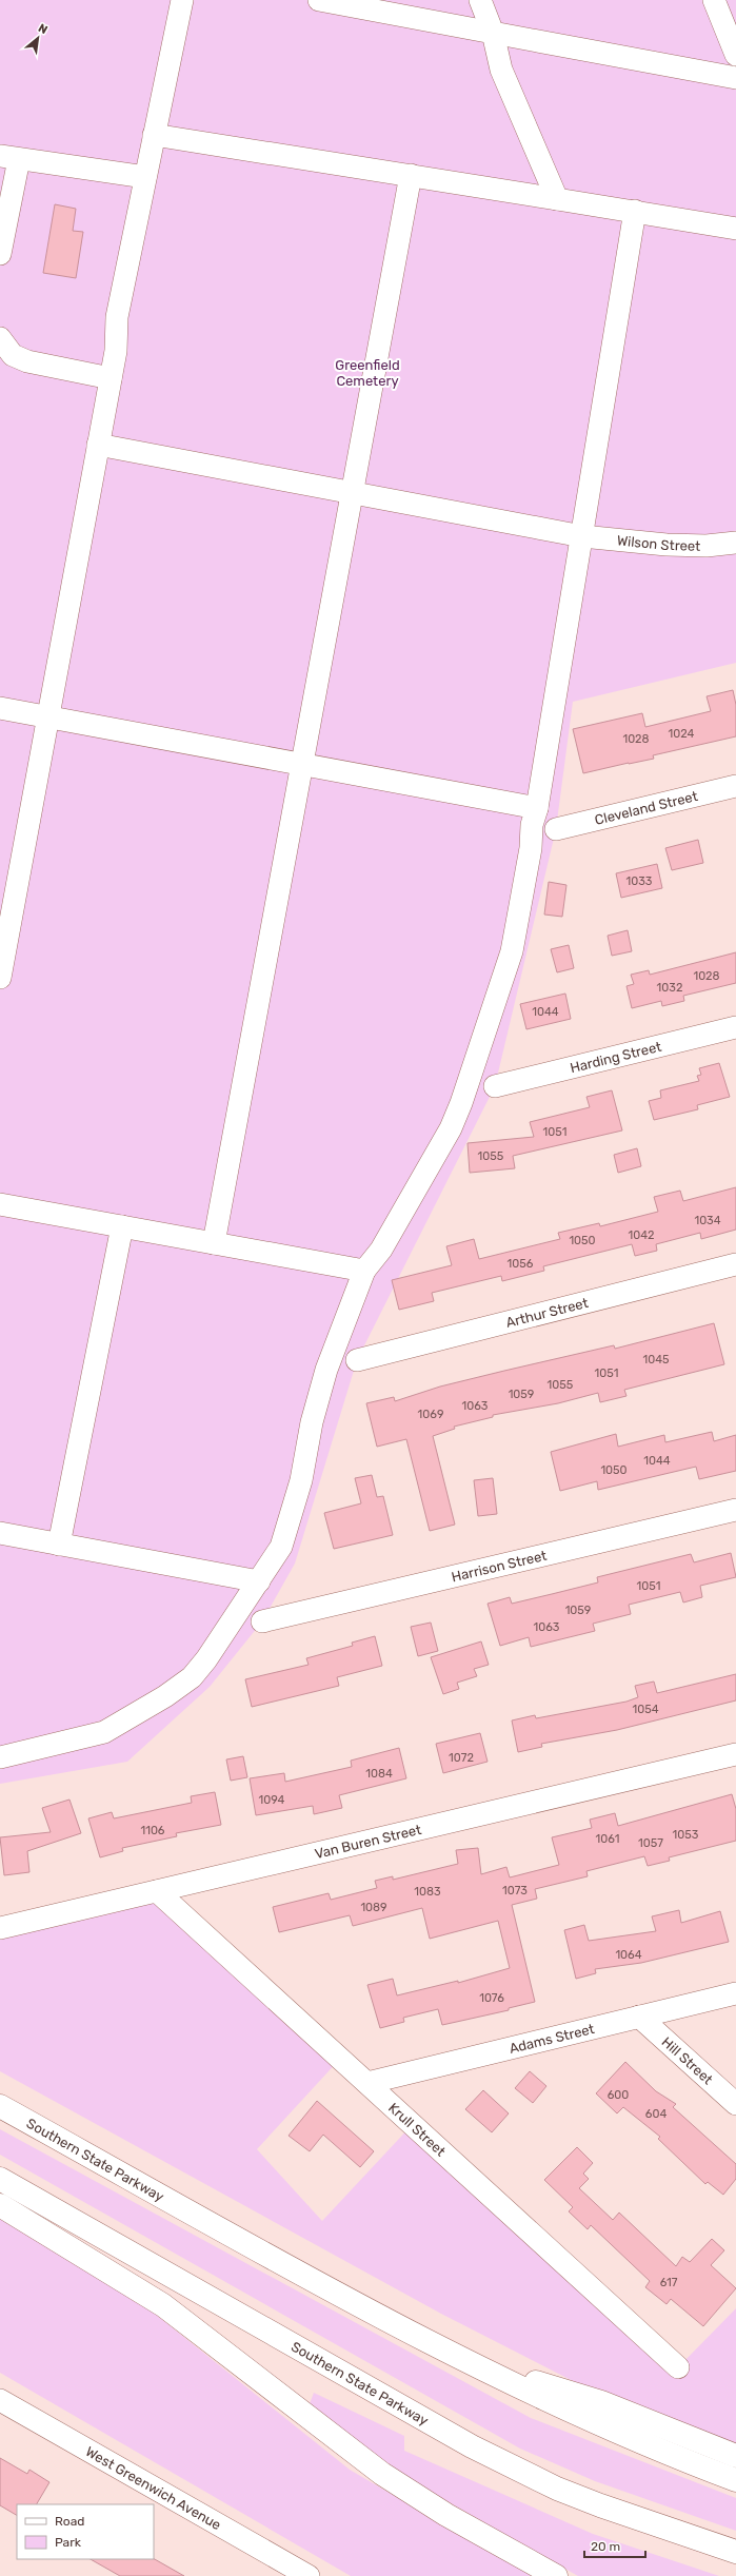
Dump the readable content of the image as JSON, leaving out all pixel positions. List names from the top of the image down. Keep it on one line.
{"streets":{"highway":["Southern State Parkway"],"street":["Wilson Street","Cleveland Street","Harding Street","Arthur Street","Harrison Street","Van Buren Street","Adams Street","Hill Street","Krull Street","West Greenwich Avenue"]},"crossings":[["Van Buren Street","Krull Street"],["Adams Street","Hill Street"],["Adams Street","Krull Street"]],"parks":["Greenfield Cemetery"],"house_numbers":["1024","1028","1033","1028","1032","1044","1051","1055","1034","1042","1050","1056","1045","1051","1055","1059","1063","1069","1044","1050","1051","1059","1063","1054","1072","1084","1094","1106","1053","1061","1057","1073","1083","1089","1064","1076","600","604","617"],"legend":["Road","Park"],"scale_bar":"20 m","north":"top right"}
